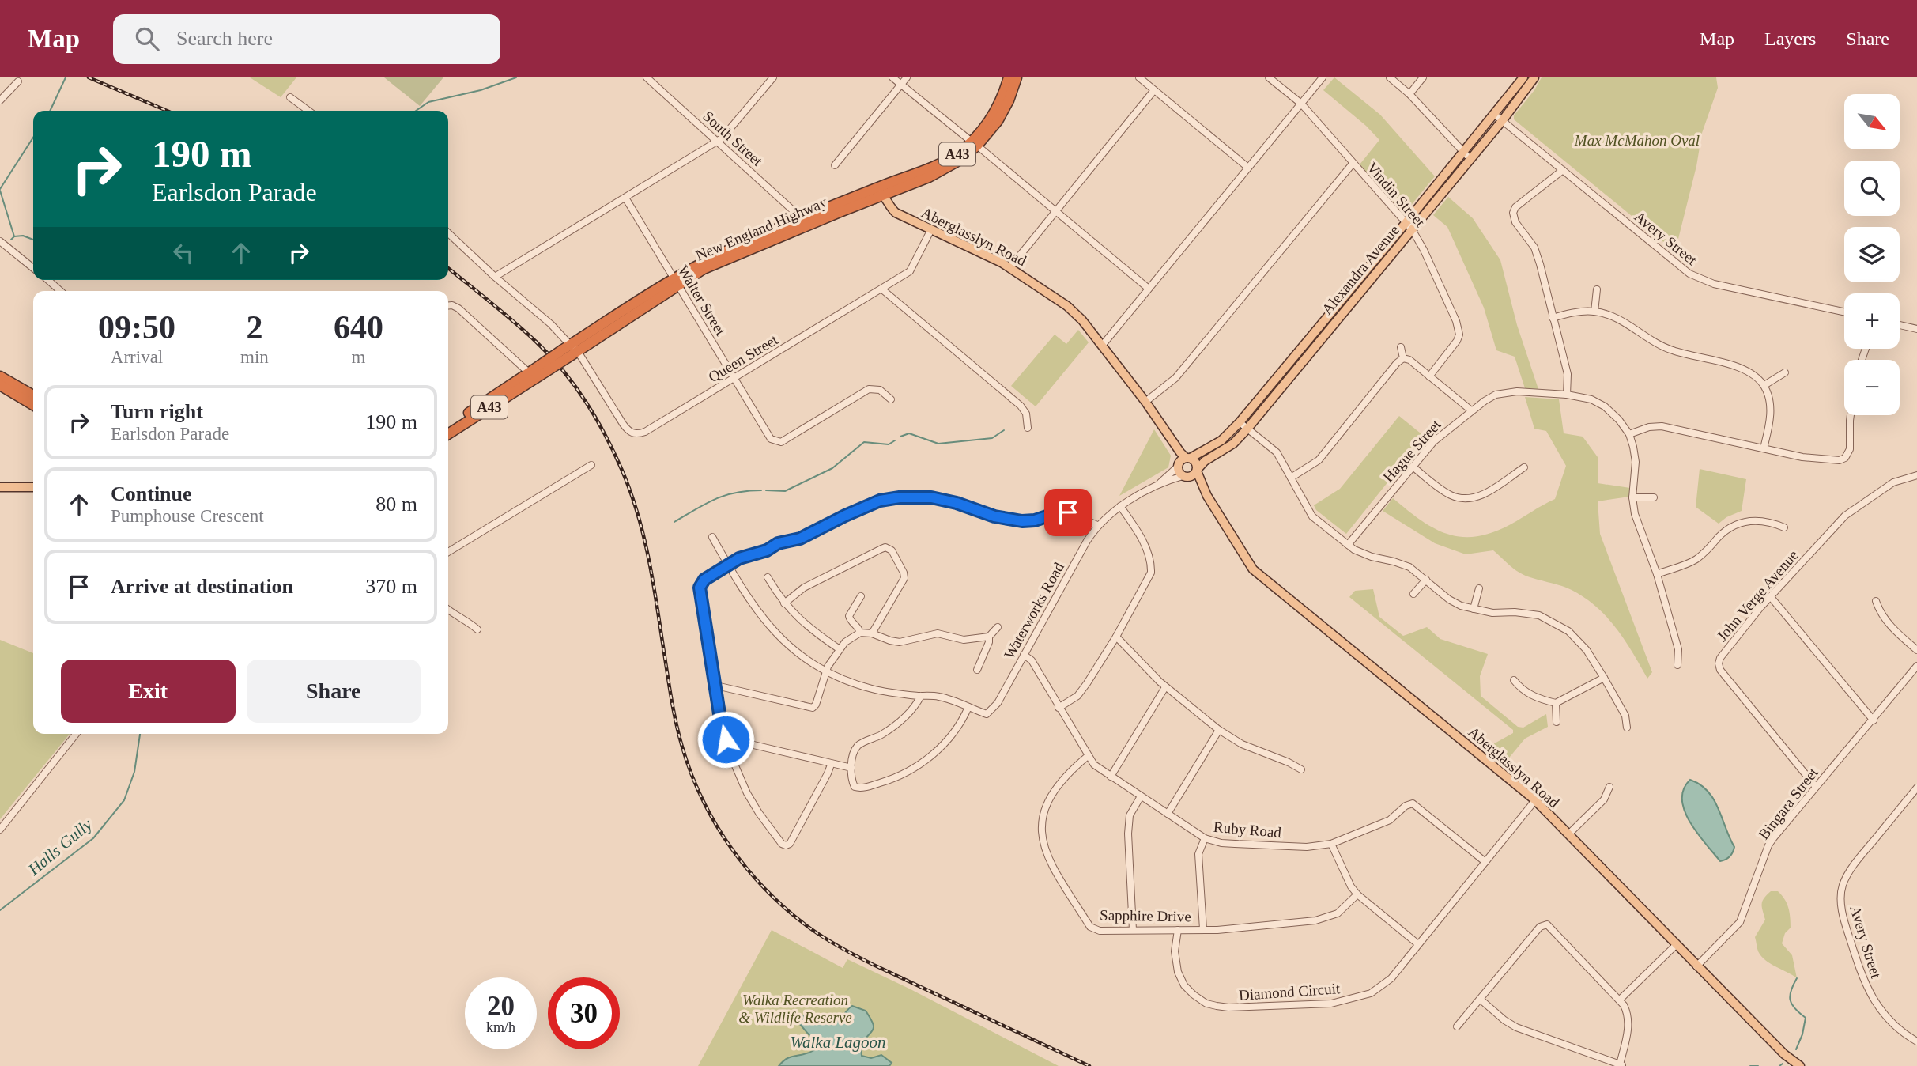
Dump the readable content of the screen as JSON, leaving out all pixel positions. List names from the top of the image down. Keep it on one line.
{"streets":{"highway":["A43","New England Highway"],"main road":["Aberglasslyn Road","Alexandra Avenue"],"street":["South Street","Vindin Street","Avery Street","Walter Street","Queen Street","Hague Street","John Verge Avenue","Waterworks Road","Bingara Street","Ruby Road","Sapphire Drive","Diamond Circuit"]},"crossings":[["South Street","New England Highway"],["Vindin Street","Alexandra Avenue"],["New England Highway","Aberglasslyn Road"],["New England Highway","Walter Street"],["New England Highway","Queen Street"],["Aberglasslyn Road","Alexandra Avenue"],["Aberglasslyn Road","Queen Street"],["Aberglasslyn Road","Waterworks Road"],["Aberglasslyn Road","Bingara Street"],["Aberglasslyn Road","Diamond Circuit"],["Avery Street","Alexandra Avenue"],["Alexandra Avenue","Waterworks Road"],["Walter Street","Queen Street"],["John Verge Avenue","Bingara Street"],["Waterworks Road","Ruby Road"],["Ruby Road","Sapphire Drive"],["Ruby Road","Diamond Circuit"],["Sapphire Drive","Diamond Circuit"]],"water":["Halls Gully","Walka Lagoon"],"parks":["Max McMahon Oval","Walka Recreation & Wildlife Reserve"],"north":"bottom right","page":{"header":"Map","search":"Search here","nav":["Map","Layers","Share"],"map_buttons":["+","−"],"turn":["190 m","Earlsdon Parade"],"eta":["09:50","Arrival","2","min","640","m"],"list":[{"name":"Turn right","note":"Earlsdon Parade","value":"190 m"},{"name":"Continue","note":"Pumphouse Crescent","value":"80 m"},{"name":"Arrive at destination","value":"370 m"}],"buttons":["Exit","Share"],"speed":"20 km/h","limit":"30"}}
